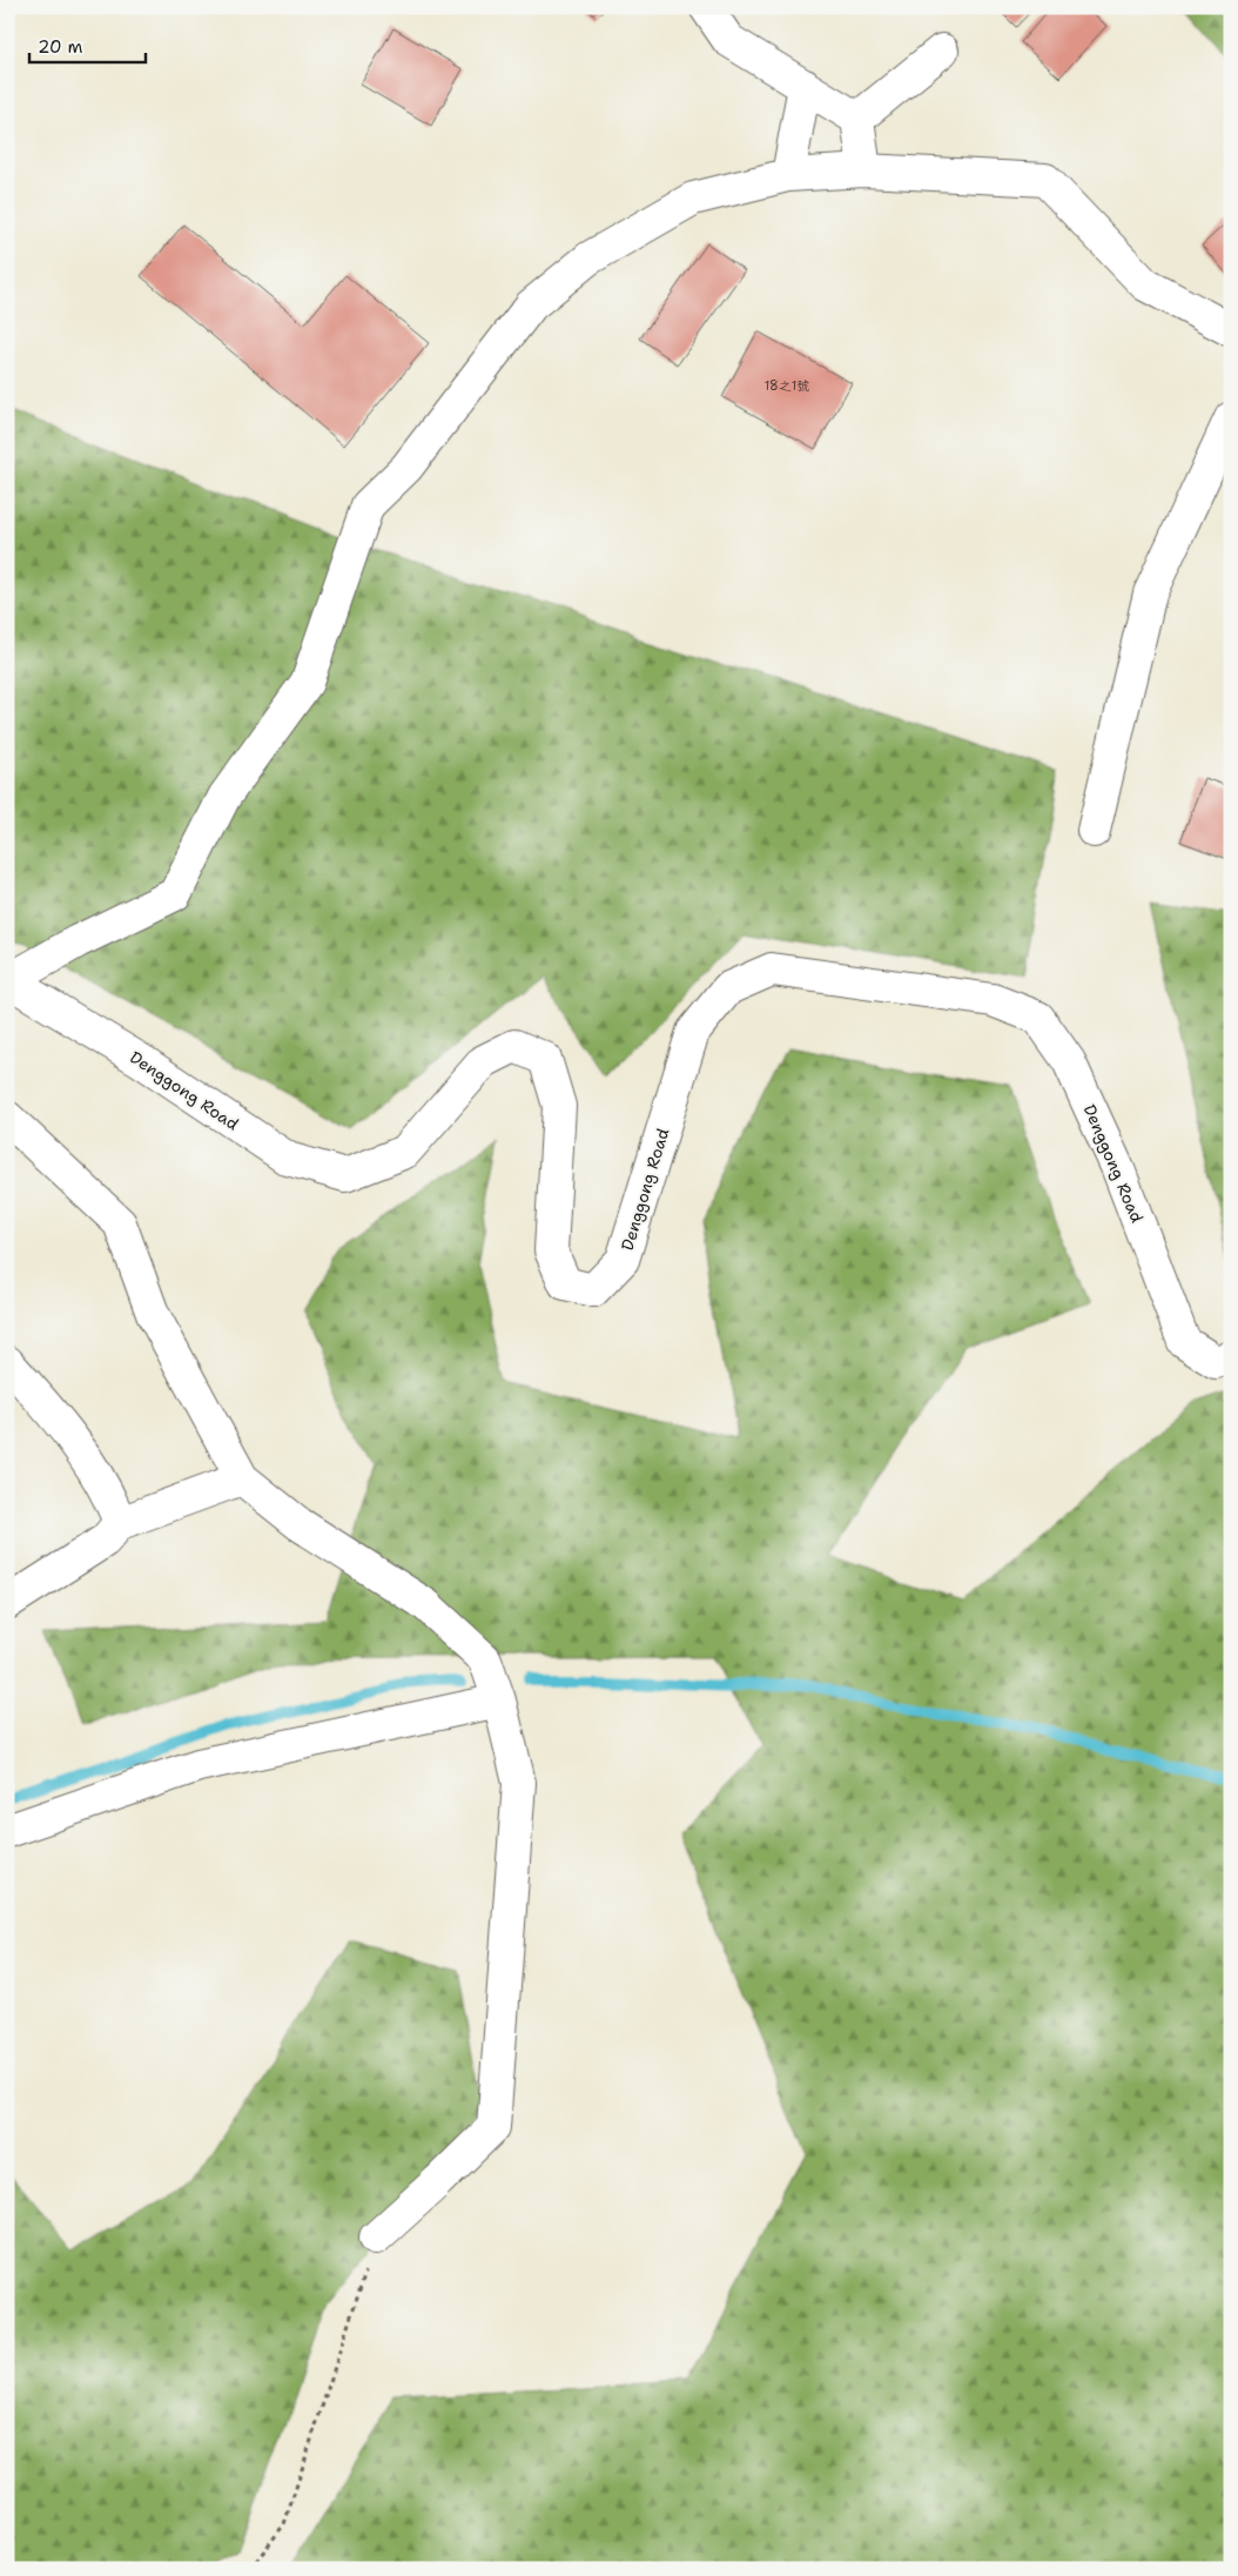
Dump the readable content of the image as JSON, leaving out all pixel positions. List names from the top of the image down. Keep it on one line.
{"streets":{"street":["Denggong Road"]},"house_numbers":["18之1號"],"scale_bar":"20 m"}
